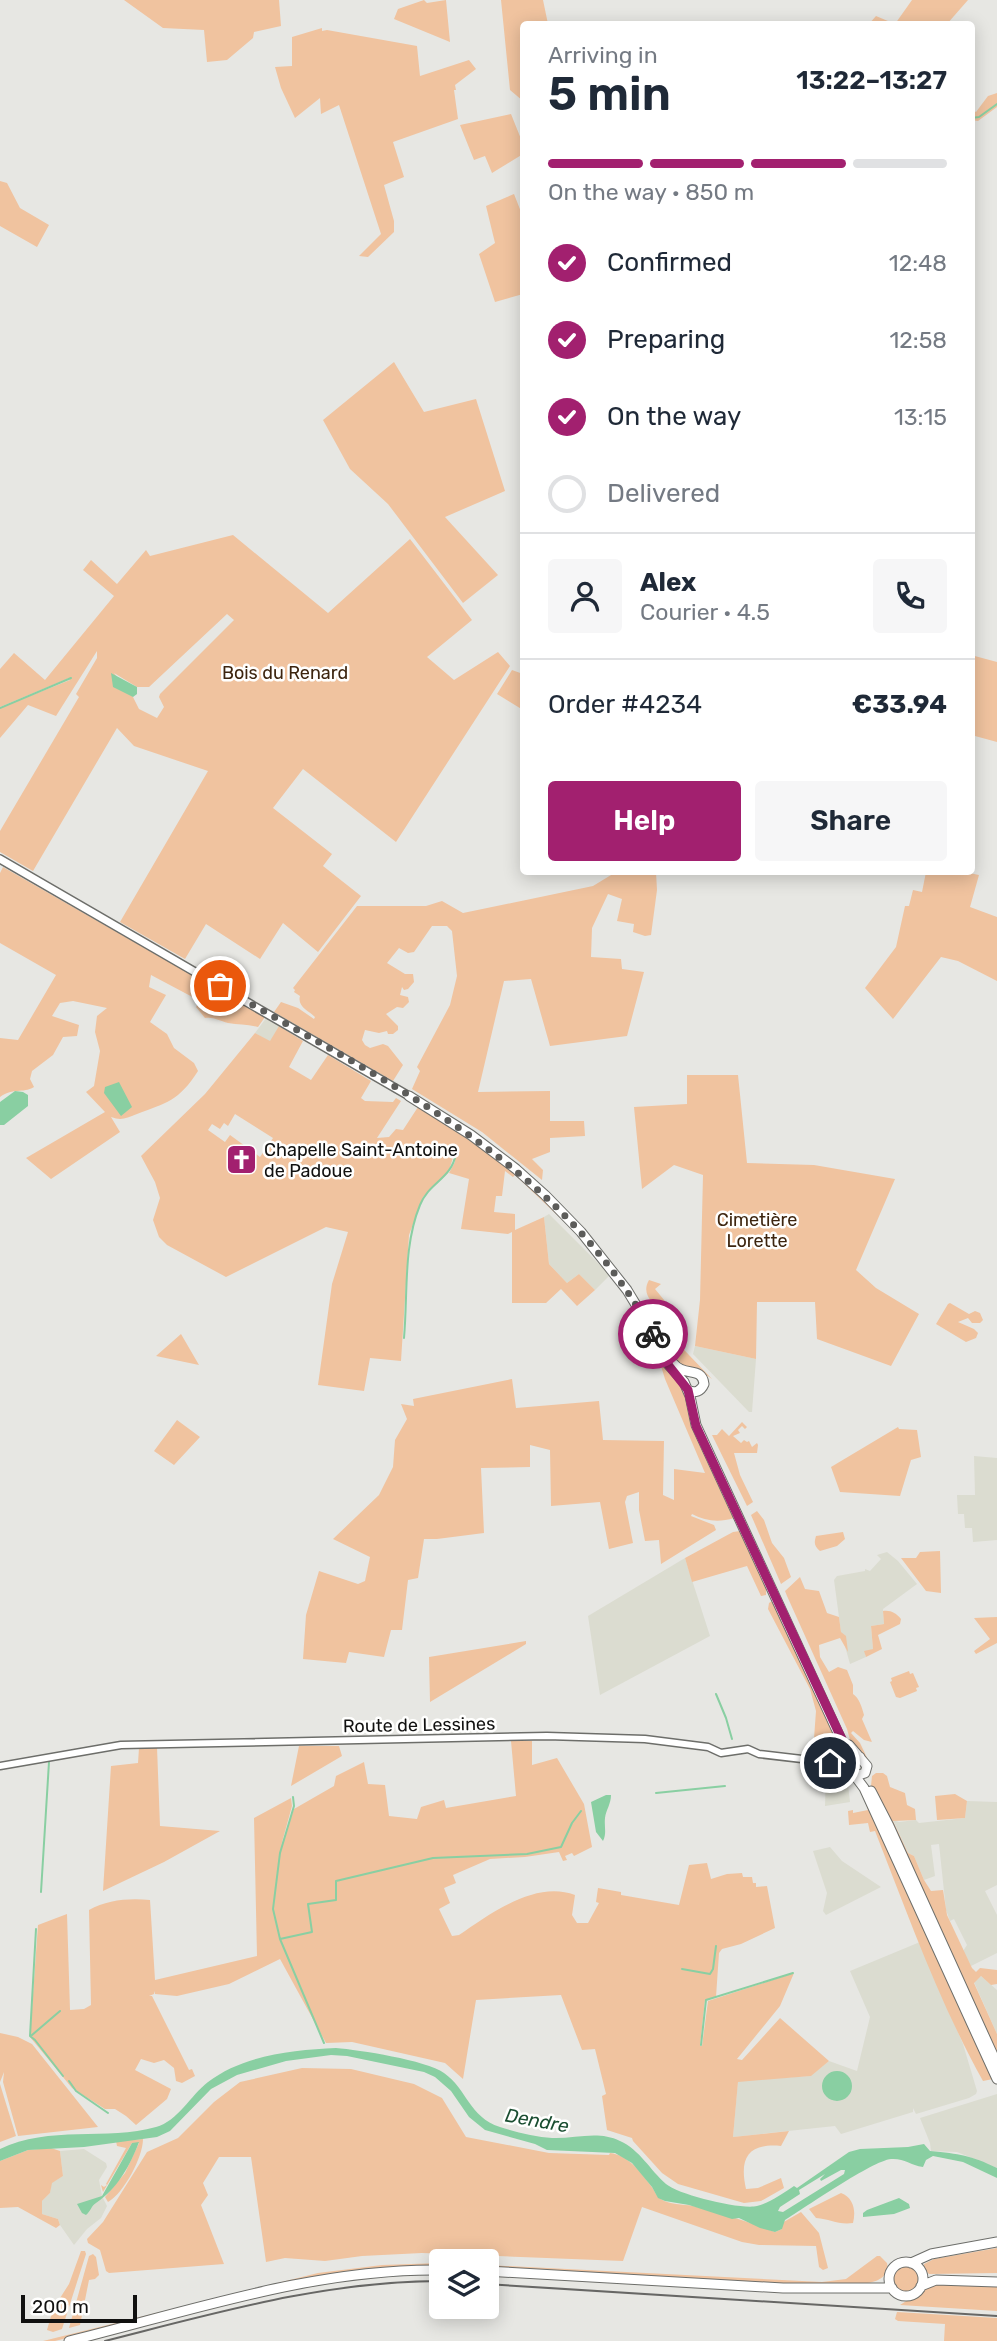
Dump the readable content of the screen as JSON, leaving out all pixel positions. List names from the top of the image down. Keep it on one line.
{"streets":{"main road":["Route de Lessines"]},"water":["Dendre"],"parks":["Bois du Renard","Cimetière Lorette"],"places":{"church":["Chapelle Saint-Antoine de Padoue"]},"scale_bar":"200 m","page":{"heading":["5 min","Arriving in","13:22–13:27"],"panel":["Alex","Courier · 4.5","Order #4234","€33.94"],"bar":"On the way · 850 m","list":[["Confirmed","12:48"],["Preparing","12:58"],["On the way","13:15"],"Delivered"],"buttons":["Help","Share"],"scale":"200 m"}}
